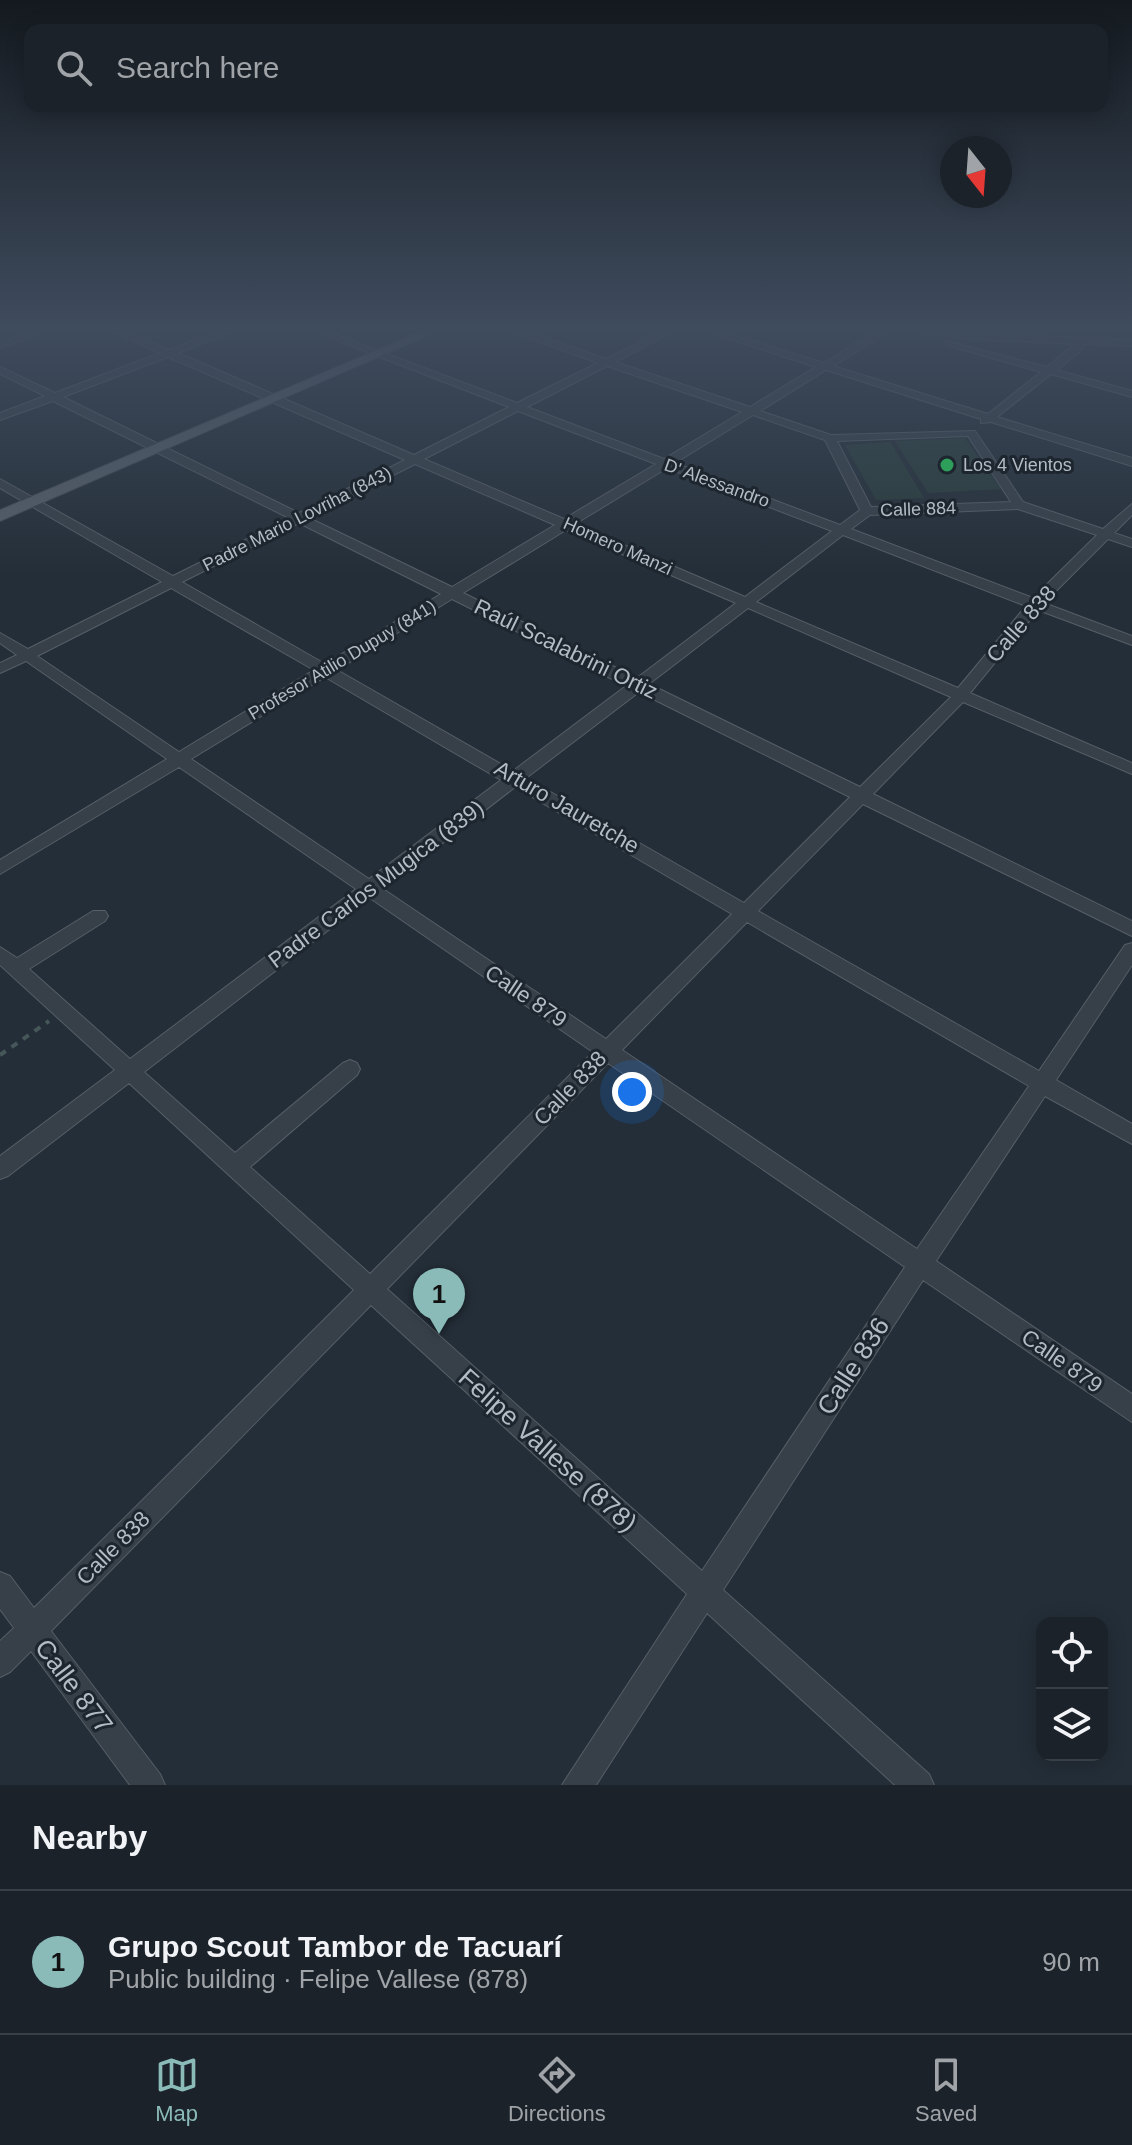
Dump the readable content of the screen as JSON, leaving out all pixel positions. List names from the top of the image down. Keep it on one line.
{"streets":{"street":["D' Alessandro","Calle 884","Padre Mario Lovriha (843)","Homero Manzi","Calle 838","Raúl Scalabrini Ortiz","Profesor Atilio Dupuy (841)","Arturo Jauretche","Padre Carlos Mugica (839)","Calle 879","Calle 836","Felipe Vallese (878)","Calle 877"]},"crossings":[["D' Alessandro","Calle 838"],["D' Alessandro","Profesor Atilio Dupuy (841)"],["D' Alessandro","Padre Carlos Mugica (839)"],["Calle 884","Padre Carlos Mugica (839)"],["Padre Mario Lovriha (843)","Homero Manzi"],["Padre Mario Lovriha (843)","Raúl Scalabrini Ortiz"],["Padre Mario Lovriha (843)","Arturo Jauretche"],["Padre Mario Lovriha (843)","Calle 879"],["Homero Manzi","Calle 838"],["Homero Manzi","Profesor Atilio Dupuy (841)"],["Homero Manzi","Padre Carlos Mugica (839)"],["Calle 838","Raúl Scalabrini Ortiz"],["Calle 838","Arturo Jauretche"],["Calle 838","Calle 879"],["Calle 838","Felipe Vallese (878)"],["Calle 838","Calle 877"],["Raúl Scalabrini Ortiz","Profesor Atilio Dupuy (841)"],["Raúl Scalabrini Ortiz","Padre Carlos Mugica (839)"],["Profesor Atilio Dupuy (841)","Arturo Jauretche"],["Profesor Atilio Dupuy (841)","Calle 879"],["Arturo Jauretche","Padre Carlos Mugica (839)"],["Arturo Jauretche","Calle 836"],["Padre Carlos Mugica (839)","Calle 879"],["Padre Carlos Mugica (839)","Felipe Vallese (878)"],["Calle 879","Calle 836"],["Calle 836","Felipe Vallese (878)"]],"places":["Los 4 Vientos"],"north":"bottom","page":{"search":"Search here","pins":"1","heading":"Nearby","list":[{"mark":"1","name":"Grupo Scout Tambor de Tacuarí","note":"Public building · Felipe Vallese (878)","value":"90 m"}],"nav":["Map","Directions","Saved"]}}
